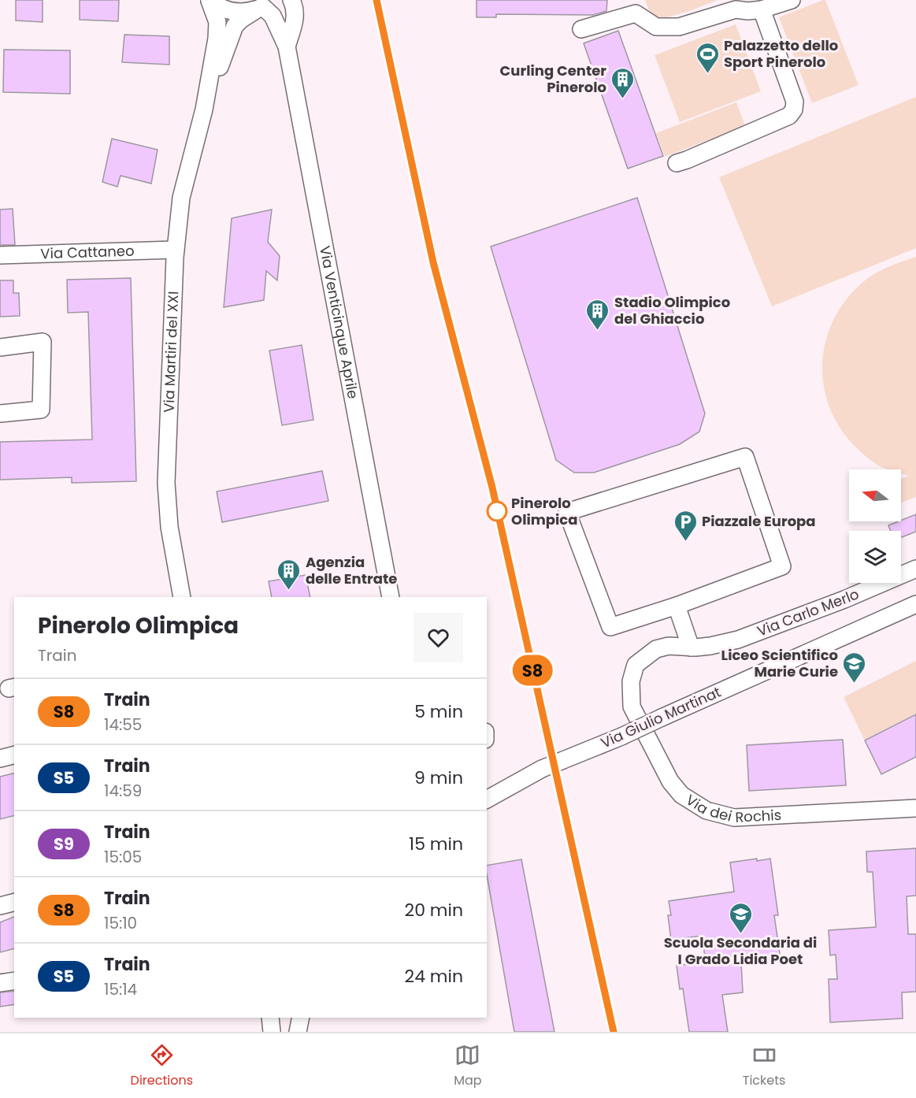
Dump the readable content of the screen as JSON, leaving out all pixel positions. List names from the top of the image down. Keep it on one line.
{"streets":{"street":["Via Cattaneo","Via Venticinque Aprile","Via Martiri del XXI","Via Carlo Merlo","Via Giulio Martinat","Via dei Rochis"]},"crossings":[["Via Cattaneo","Via Martiri del XXI"],["Via Carlo Merlo","Via dei Rochis"]],"places":{"sports":["Palazzetto dello Sport Pinerolo"],"building":["Curling Center Pinerolo","Stadio Olimpico del Ghiaccio","Agenzia delle Entrate"],"other":["Pinerolo Olimpica"],"parking":["Piazzale Europa"],"school or university":["Liceo Scientifico Marie Curie","Scuola Secondaria di I Grado Lidia Poet"]},"north":"left","page":{"on_map":"S8","heading":["Pinerolo Olimpica","Train"],"list":[{"mark":"S8","name":"Train","note":"14:55","value":"5 min"},{"mark":"S5","name":"Train","note":"14:59","value":"9 min"},{"mark":"S9","name":"Train","note":"15:05","value":"15 min"},{"mark":"S8","name":"Train","note":"15:10","value":"20 min"},{"mark":"S5","name":"Train","note":"15:14","value":"24 min"}],"tabs":["Directions","Map","Tickets"]}}
